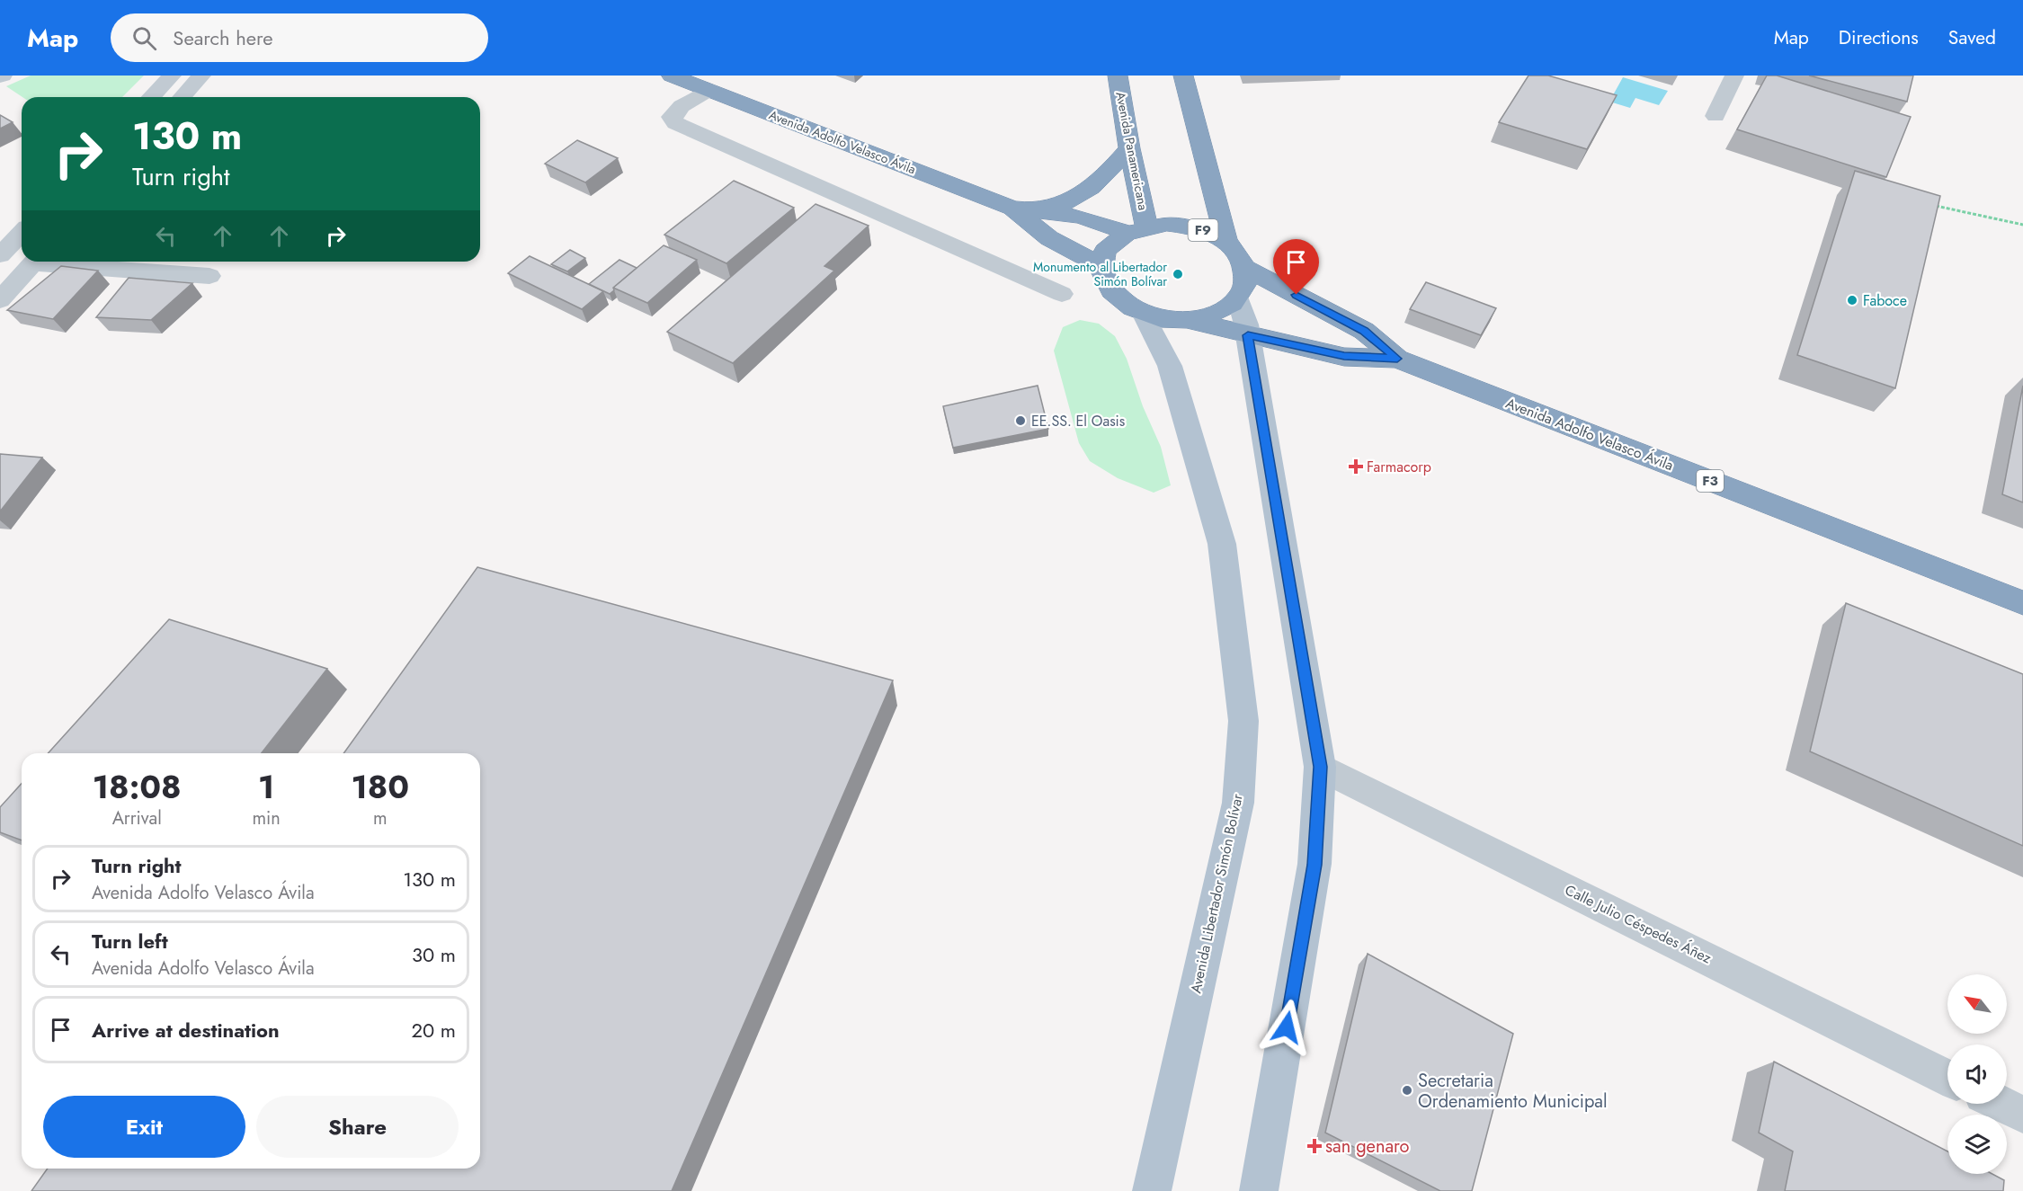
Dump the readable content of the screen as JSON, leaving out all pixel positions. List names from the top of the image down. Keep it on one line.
{"streets":{"highway":["Avenida Adolfo Velasco Ávila","Avenida Panamericana","F9","F3"],"main road":["Avenida Libertador Simón Bolívar"],"street":["Calle Julio Céspedes Áñez"]},"crossings":[["Avenida Adolfo Velasco Ávila","Avenida Panamericana"],["Avenida Adolfo Velasco Ávila","F9"],["Avenida Adolfo Velasco Ávila","Avenida Libertador Simón Bolívar"],["Avenida Panamericana","F9"],["Avenida Panamericana","Avenida Libertador Simón Bolívar"],["F9","Avenida Libertador Simón Bolívar"]],"places":{"other":["Monumento al Libertador Simón Bolívar","Faboce","EE.SS. El Oasis","Secretaria Ordenamiento Municipal"],"health":["Farmacorp","san genaro"]},"north":"top left","page":{"header":"Map","search":"Search here","nav":["Map","Directions","Saved"],"turn":["130 m","Turn right"],"eta":["18:08","Arrival","1","min","180","m"],"list":[{"name":"Turn right","note":"Avenida Adolfo Velasco Ávila","value":"130 m"},{"name":"Turn left","note":"Avenida Adolfo Velasco Ávila","value":"30 m"},{"name":"Arrive at destination","value":"20 m"}],"buttons":["Exit","Share"]}}
